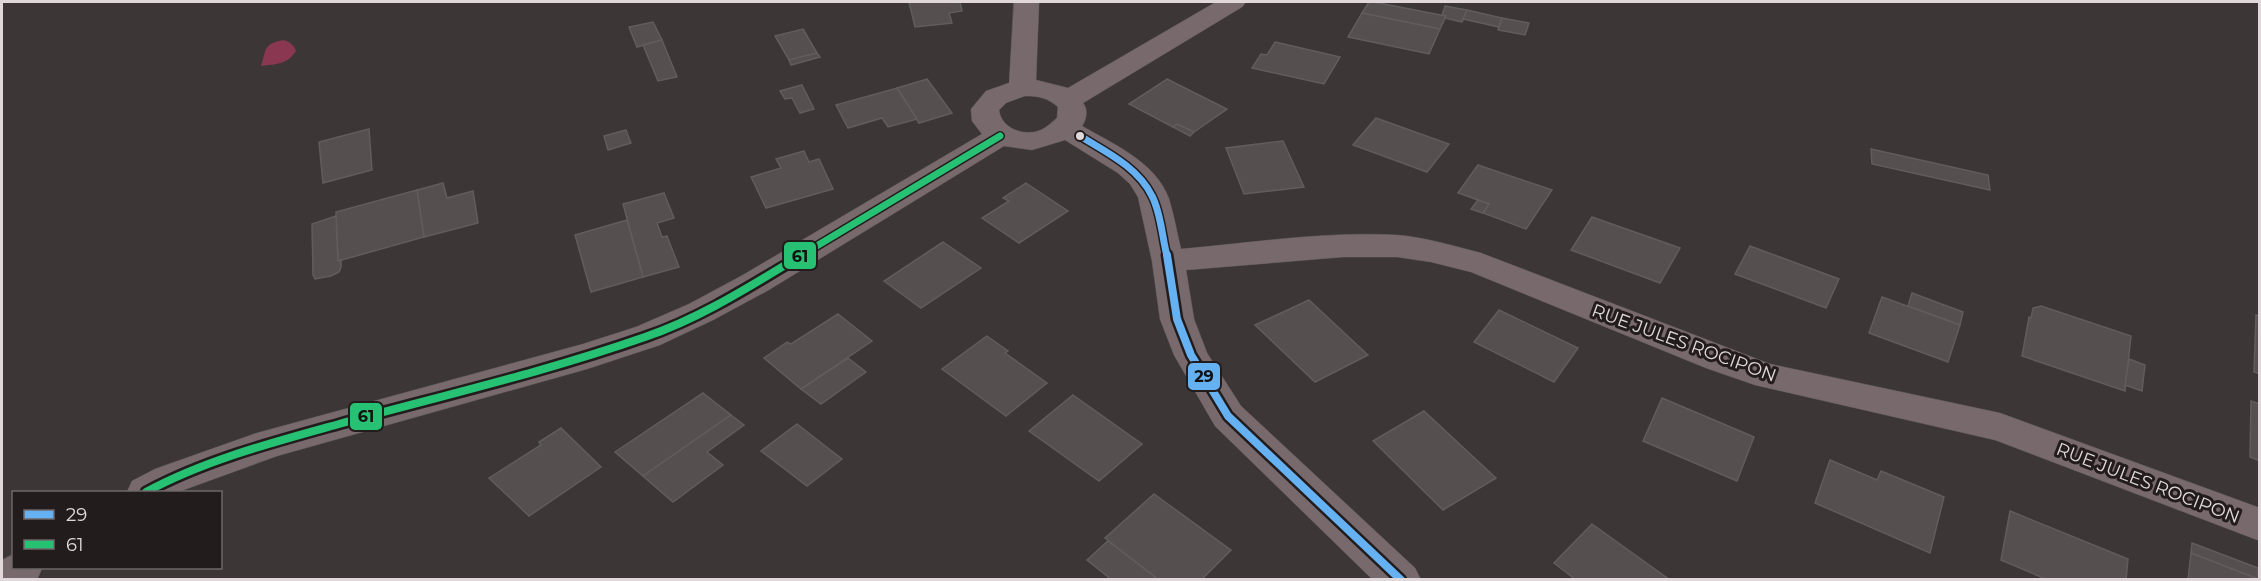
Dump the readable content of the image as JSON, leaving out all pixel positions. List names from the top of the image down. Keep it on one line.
{"streets":{"street":["RUE JULES ROCIPON"]},"lines":["transit line 29","transit line 61"],"legend":["29","61"]}
